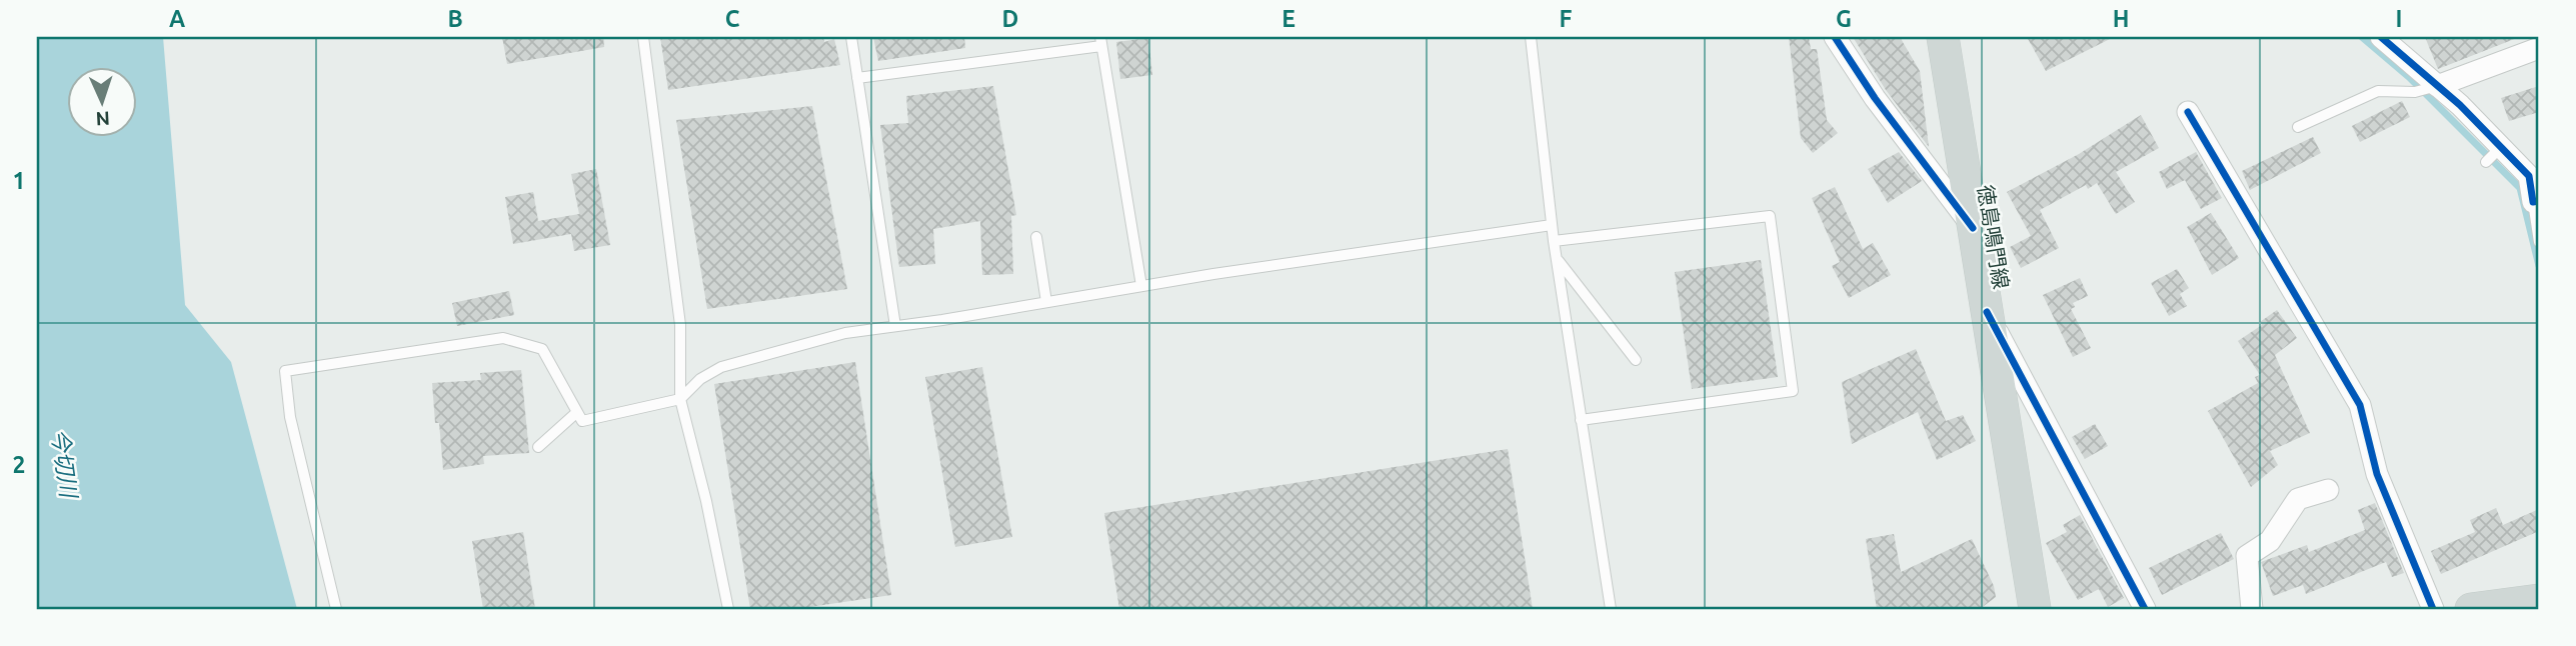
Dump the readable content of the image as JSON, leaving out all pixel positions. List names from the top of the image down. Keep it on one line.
{"streets":{"main road":["徳島鳴門線"]},"water":["今切川"],"north":"bottom","grid":{"columns":["A","B","C","D","E","F","G","H","I"],"rows":["1","2"]}}
